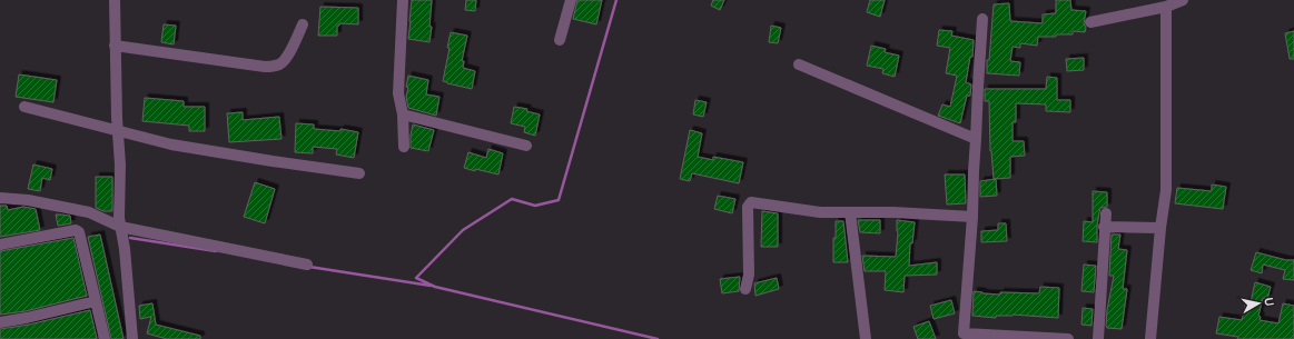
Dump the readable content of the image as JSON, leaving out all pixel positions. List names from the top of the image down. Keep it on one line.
{"north":"right"}
